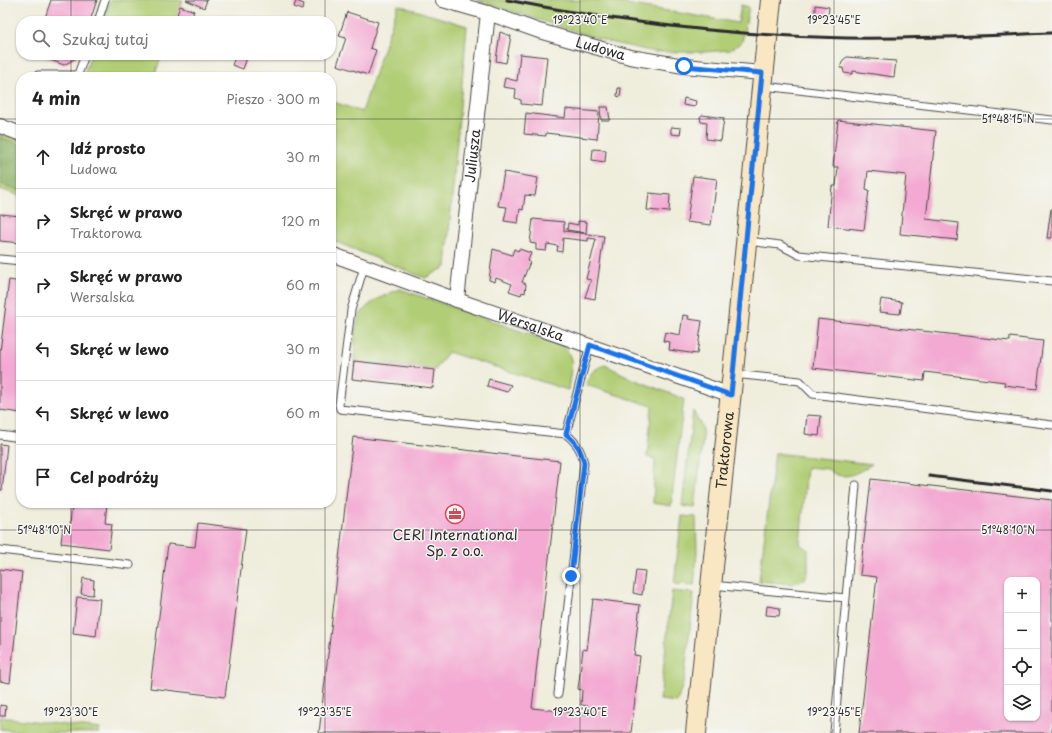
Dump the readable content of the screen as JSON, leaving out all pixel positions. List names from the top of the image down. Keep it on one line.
{"streets":{"street":["Ludowa","Juliusza","Wersalska","Traktorowa"]},"crossings":[["Ludowa","Juliusza"],["Ludowa","Traktorowa"],["Juliusza","Wersalska"],["Wersalska","Traktorowa"]],"places":{"office":["CERI International Sp. z o.o."]},"page":{"search":"Szukaj tutaj","heading":["4 min","Pieszo · 300 m"],"list":[["Idź prosto","Ludowa","30 m"],["Skręć w prawo","Traktorowa","120 m"],["Skręć w prawo","Wersalska","60 m"],["Skręć w lewo","30 m"],["Skręć w lewo","60 m"],"Cel podróży"],"map_buttons":["+","−"]},"coordinates":["19°23'40\"E","19°23'45\"E","51°48'15\"N","51°48'10\"N","19°23'30\"E","19°23'35\"E"]}
